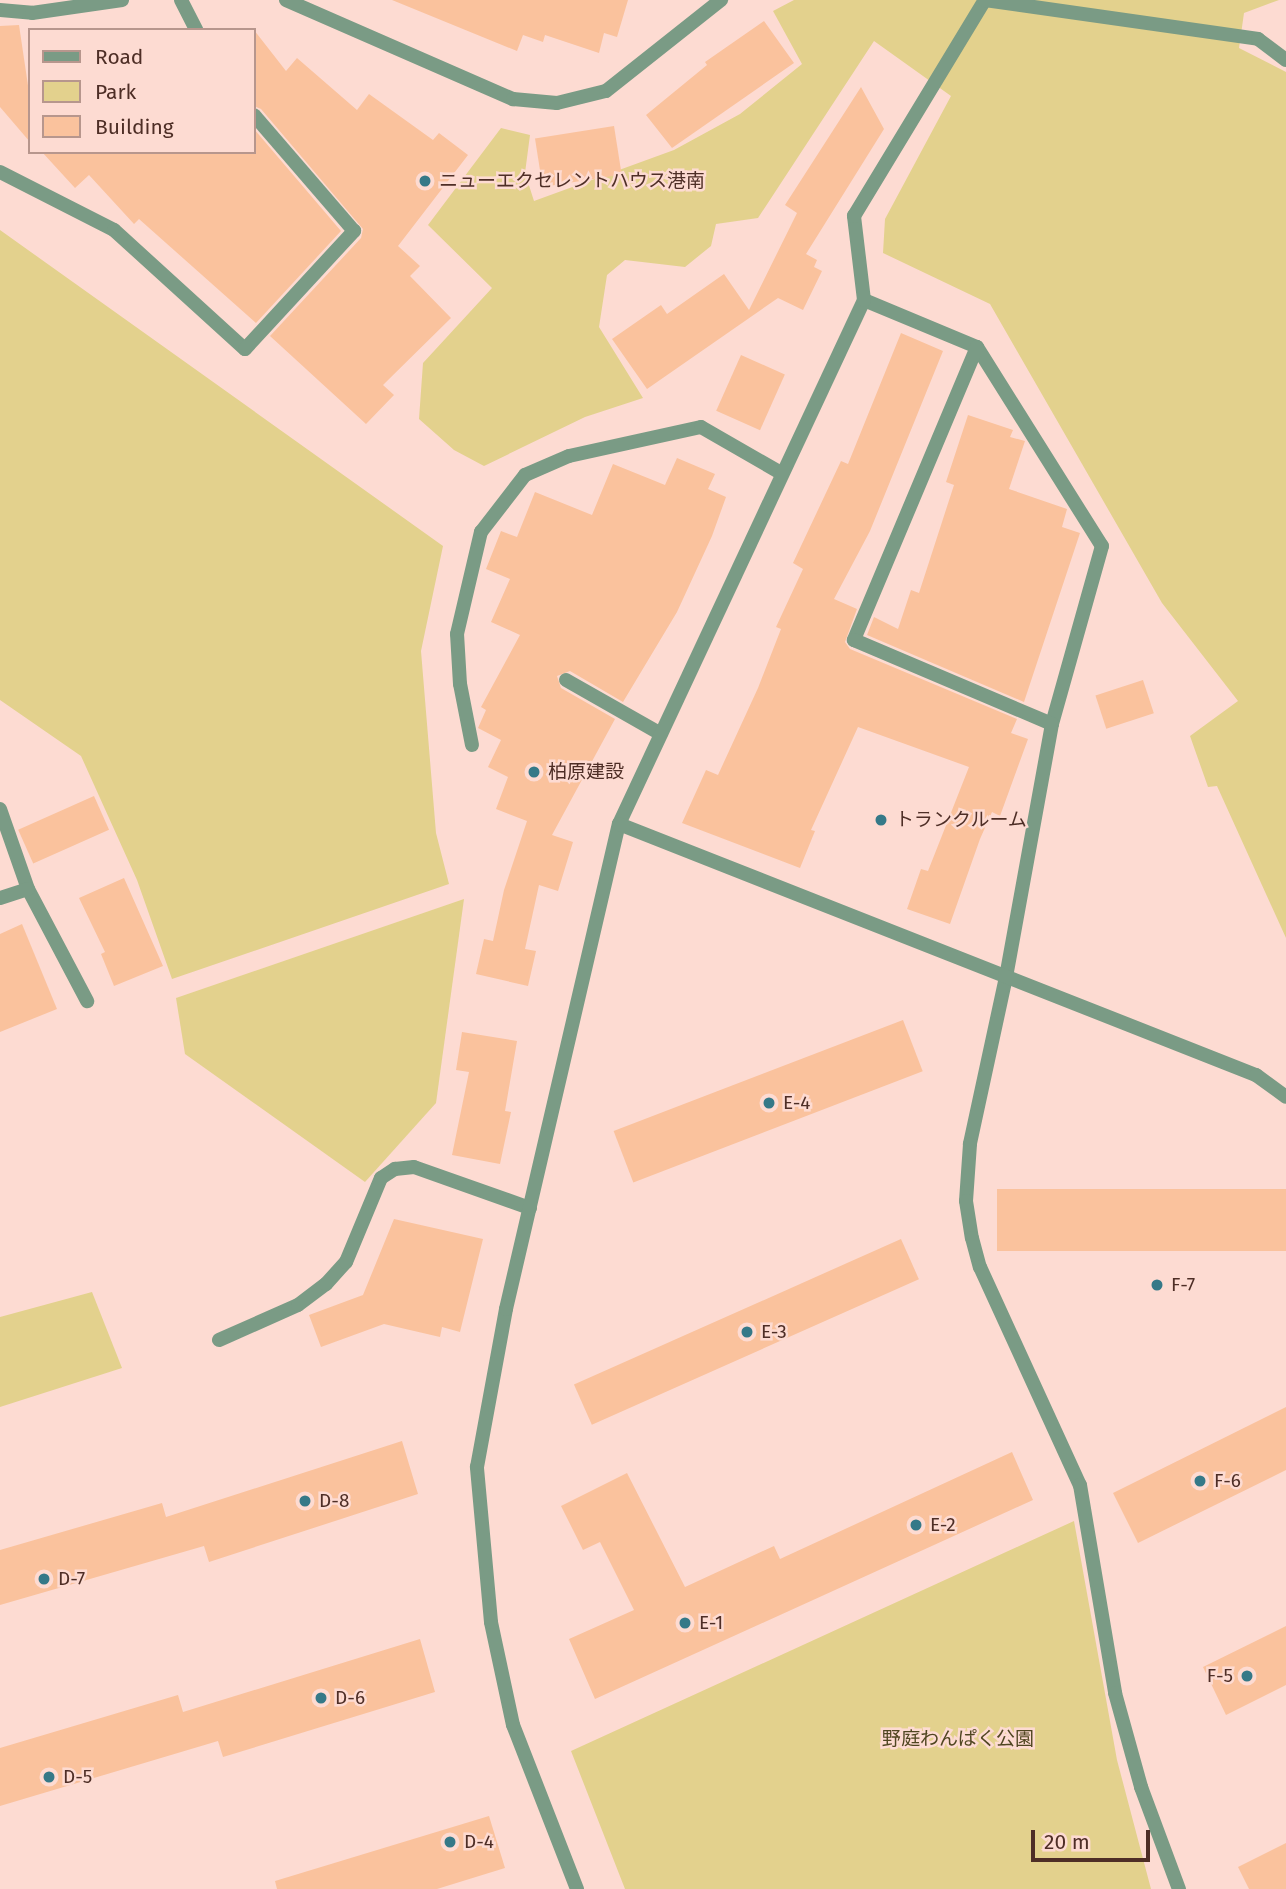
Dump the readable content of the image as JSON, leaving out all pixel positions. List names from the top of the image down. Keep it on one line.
{"parks":["野庭わんぱく公園"],"places":["ニューエクセレントハウス港南","柏原建設","トランクルーム","E-4","F-7","E-3","F-6","D-8","E-2","D-7","E-1","F-5","D-6","D-5","D-4"],"legend":["Road","Park","Building"],"scale_bar":"20 m"}
